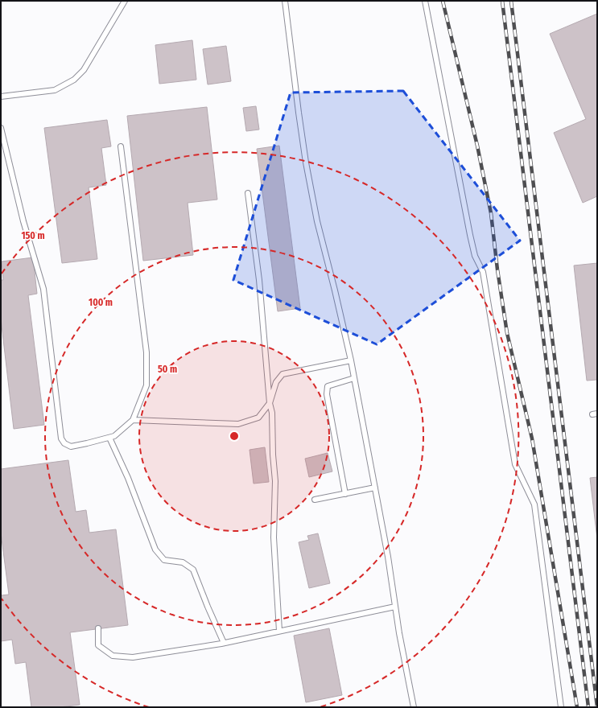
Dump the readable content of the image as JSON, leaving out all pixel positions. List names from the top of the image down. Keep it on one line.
{"rings":["150 m","100 m","50 m"]}
